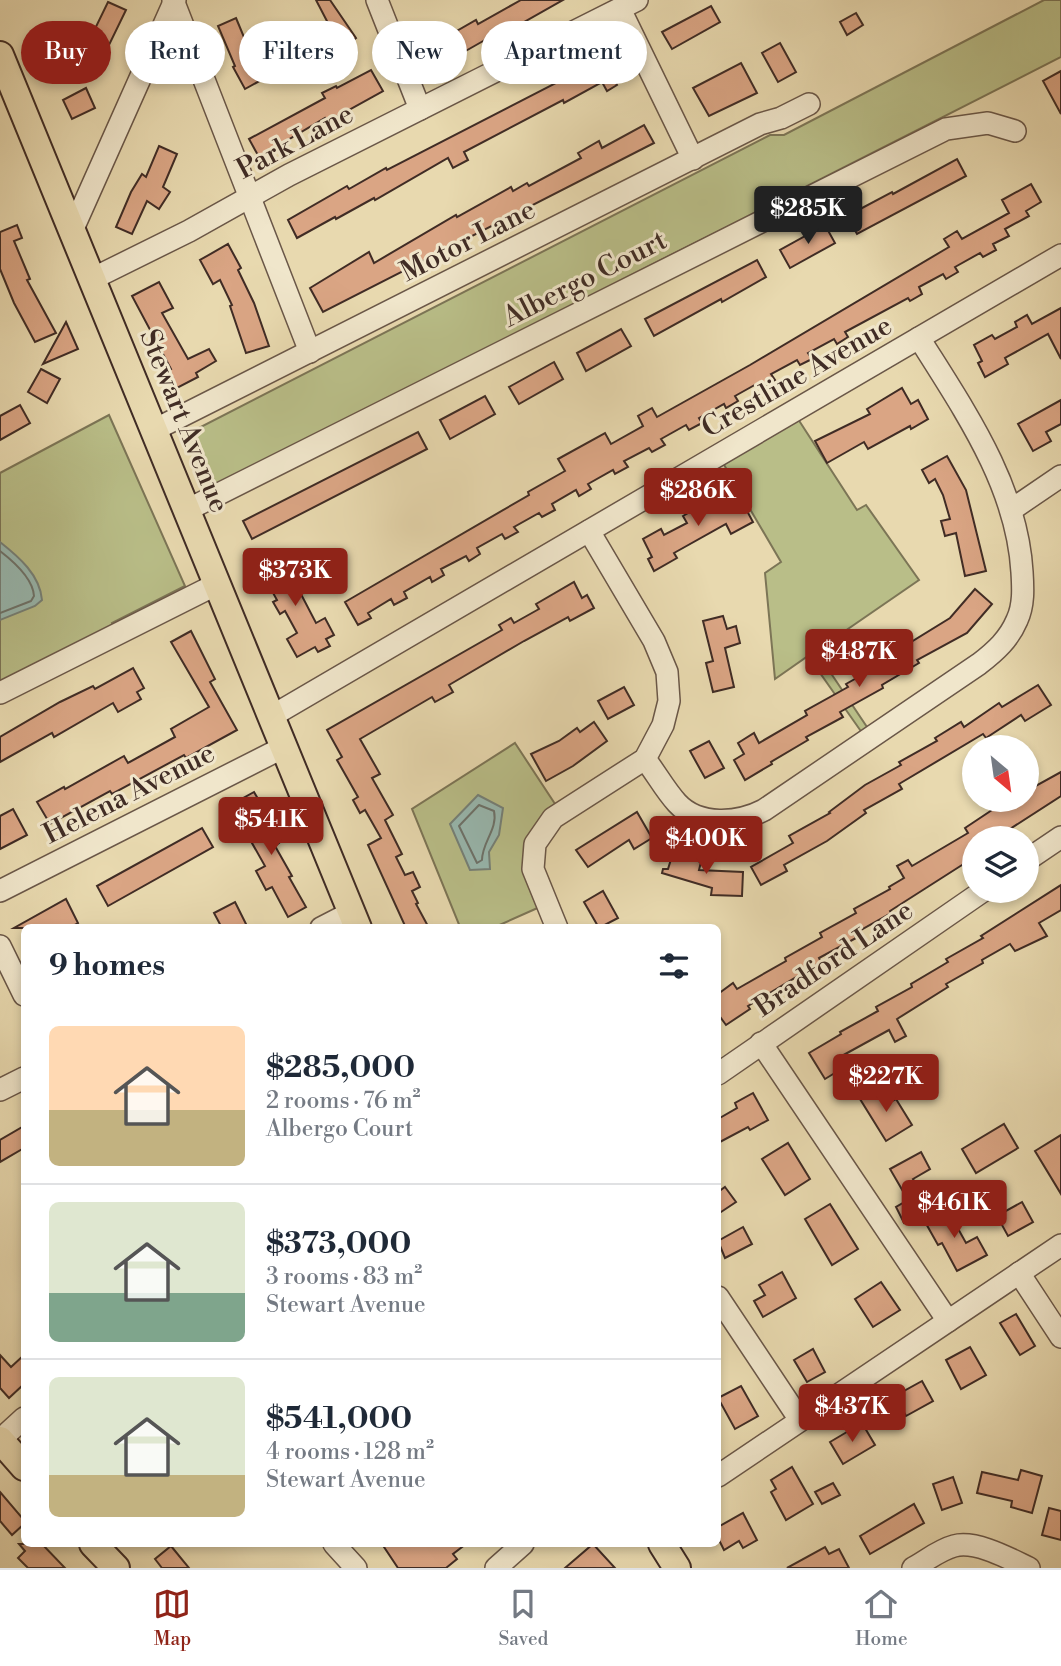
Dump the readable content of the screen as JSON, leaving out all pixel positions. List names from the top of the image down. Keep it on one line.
{"streets":{"main road":["Stewart Avenue"],"street":["Park Lane","Motor Lane","Albergo Court","Crestline Avenue","Helena Avenue","Bradford Lane"]},"crossings":[["Park Lane","Stewart Avenue"],["Motor Lane","Stewart Avenue"],["Albergo Court","Stewart Avenue"],["Crestline Avenue","Stewart Avenue"],["Stewart Avenue","Helena Avenue"]],"north":"bottom right","page":{"chip":["Buy","Rent","Filters","New","Apartment"],"price":["$285K","$286K","$373K","$487K","$541K","$400K","$227K","$461K","$437K"],"heading":"9 homes","list":[{"name":"$285,000","note":"2 rooms · 76 m² · Albergo Court"},{"name":"$373,000","note":"3 rooms · 83 m² · Stewart Avenue"},{"name":"$541,000","note":"4 rooms · 128 m² · Stewart Avenue"}],"tabs":["Map","Saved","Home"]}}
